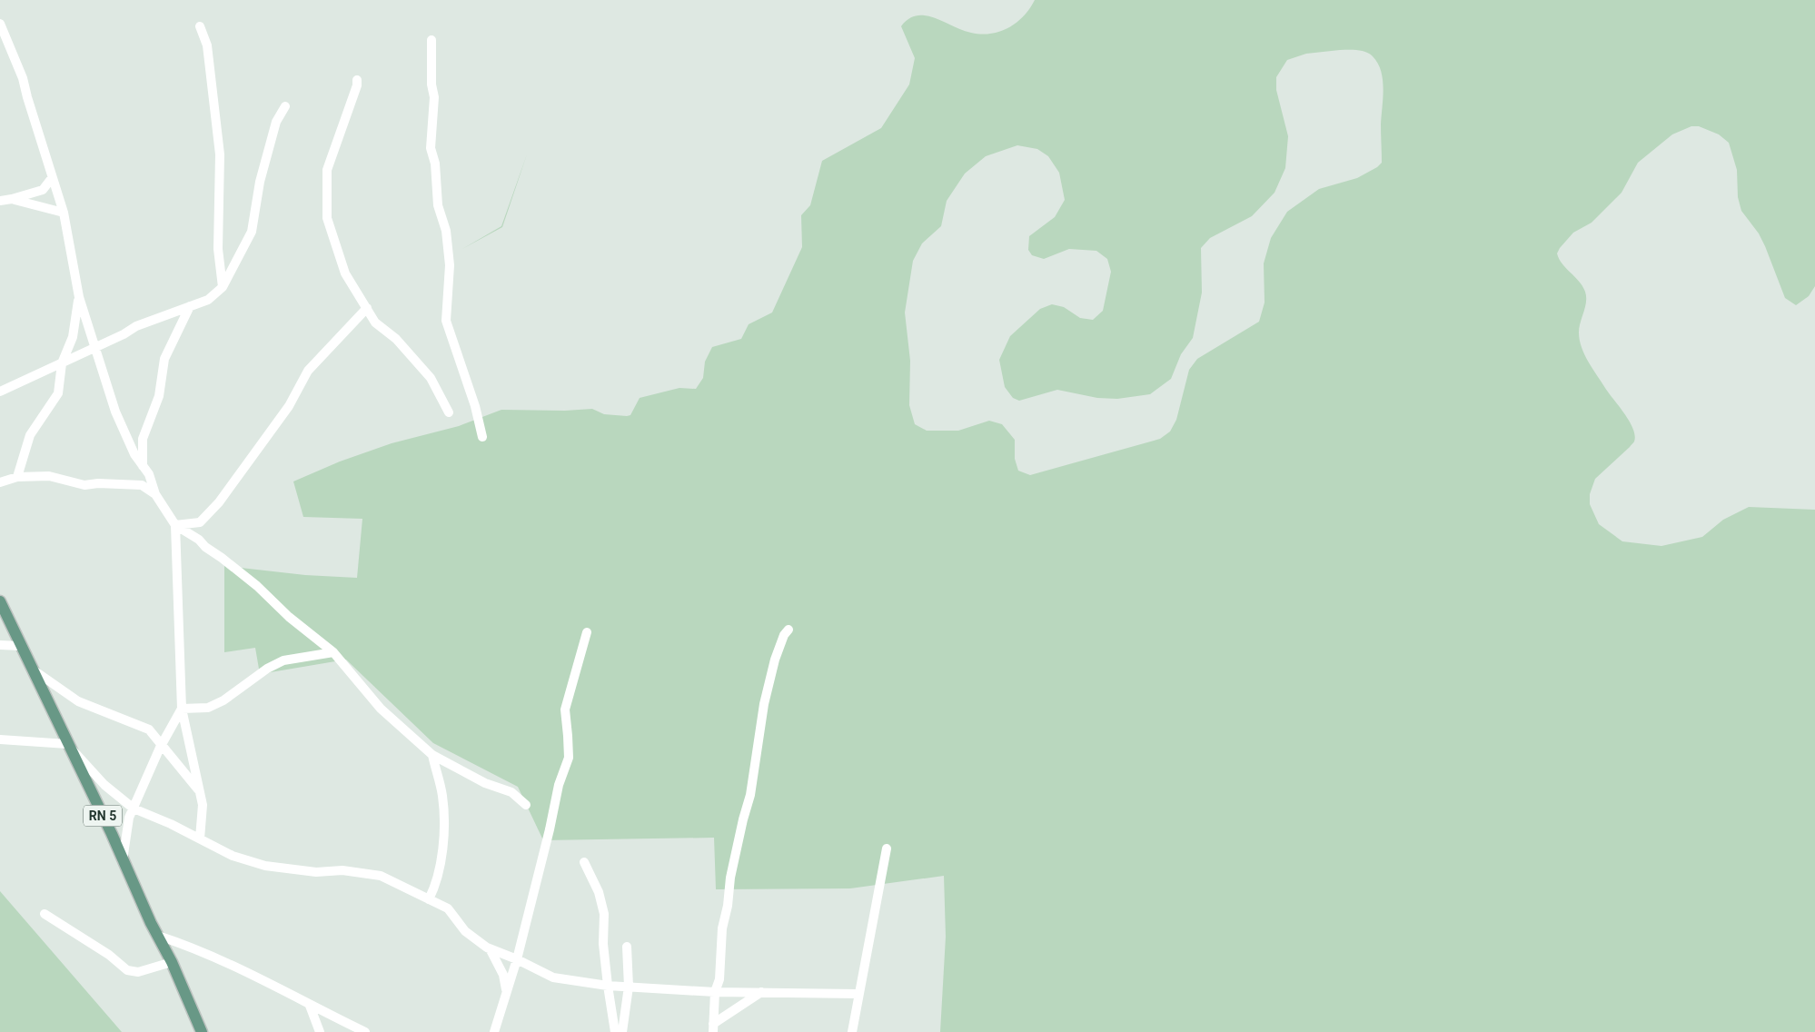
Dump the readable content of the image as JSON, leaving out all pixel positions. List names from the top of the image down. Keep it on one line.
{"streets":{"main road":["RN 5"]}}
